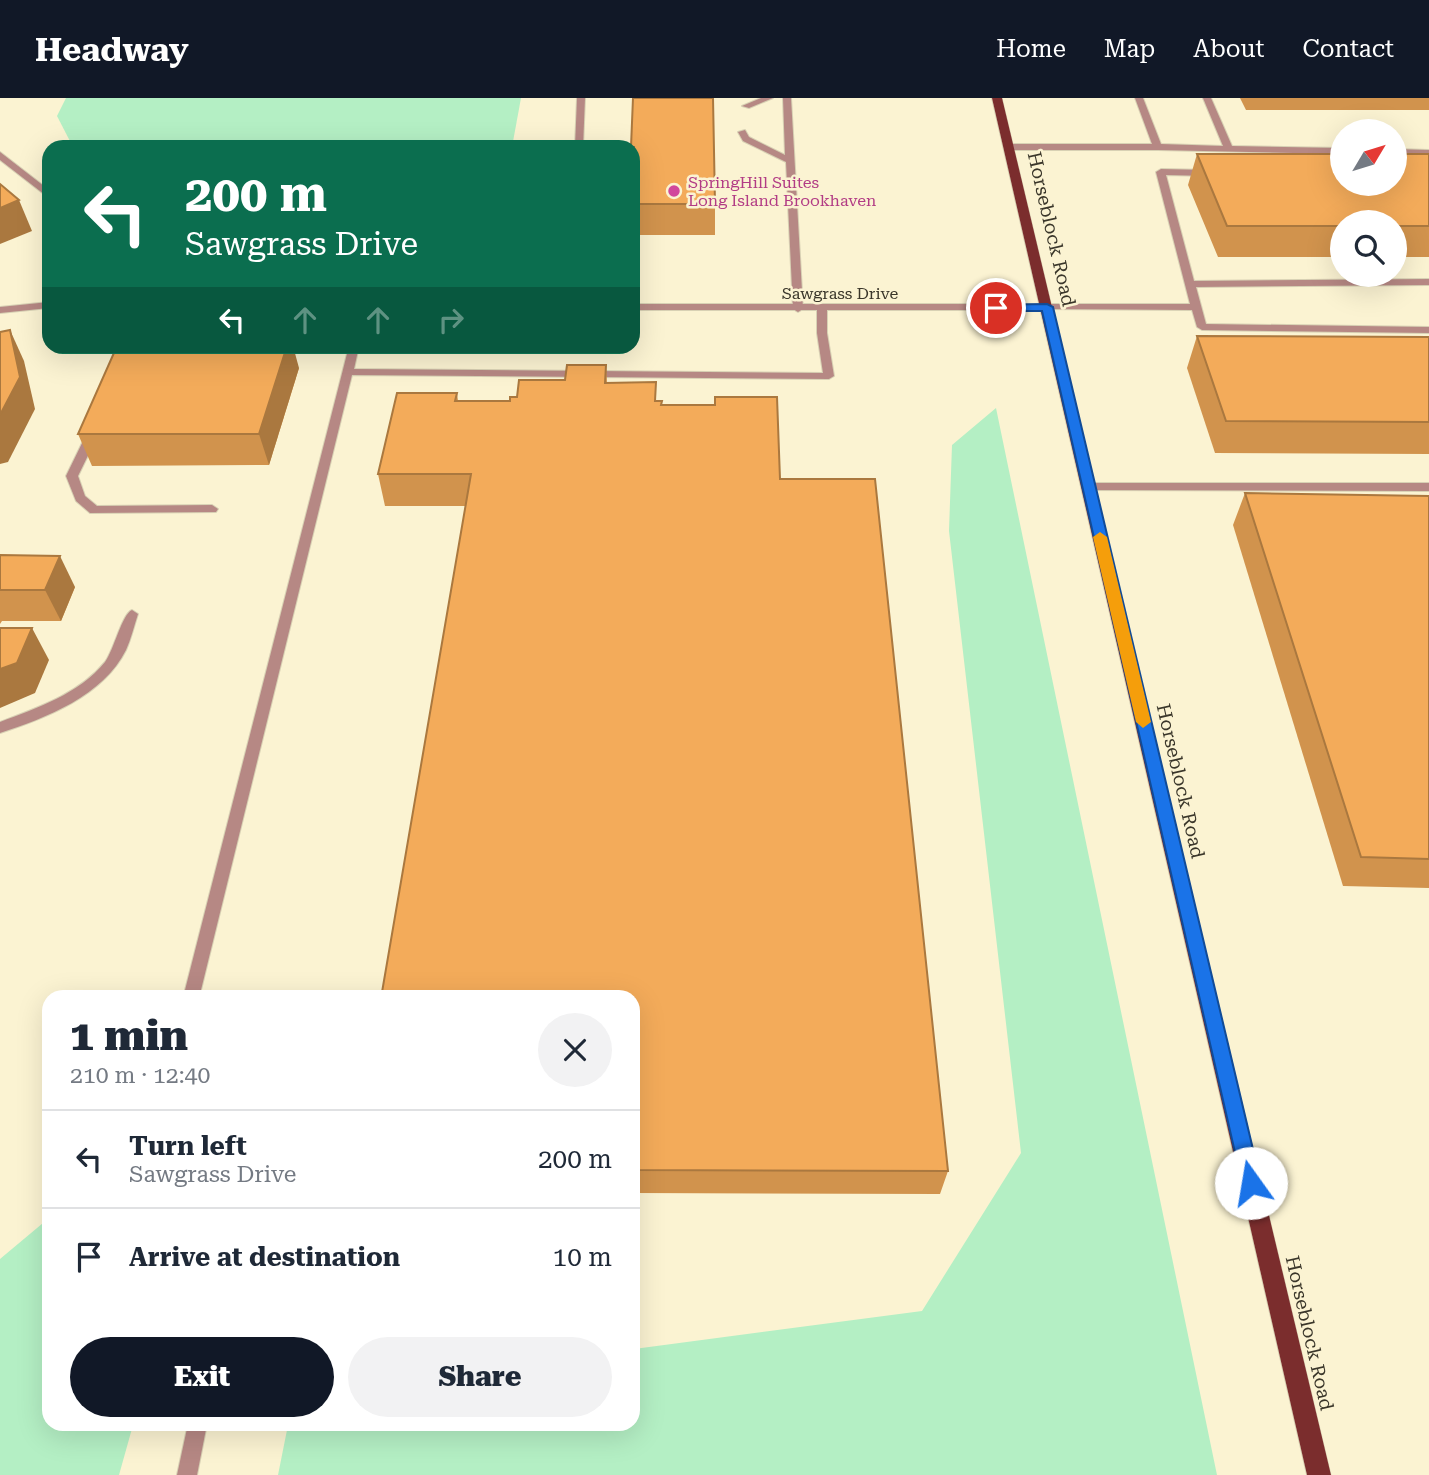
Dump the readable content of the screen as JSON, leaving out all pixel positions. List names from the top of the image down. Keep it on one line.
{"streets":{"main road":["Horseblock Road"],"street":["Sawgrass Drive"]},"crossings":[["Horseblock Road","Sawgrass Drive"]],"places":["SpringHill Suites Long Island Brookhaven"],"north":"top right","page":{"header":"Headway","nav":["Home","Map","About","Contact"],"turn":["200 m","Sawgrass Drive"],"heading":["1 min","210 m · 12:40"],"list":[{"name":"Turn left","note":"Sawgrass Drive","value":"200 m"},{"name":"Arrive at destination","value":"10 m"}],"buttons":["Exit","Share"]}}
